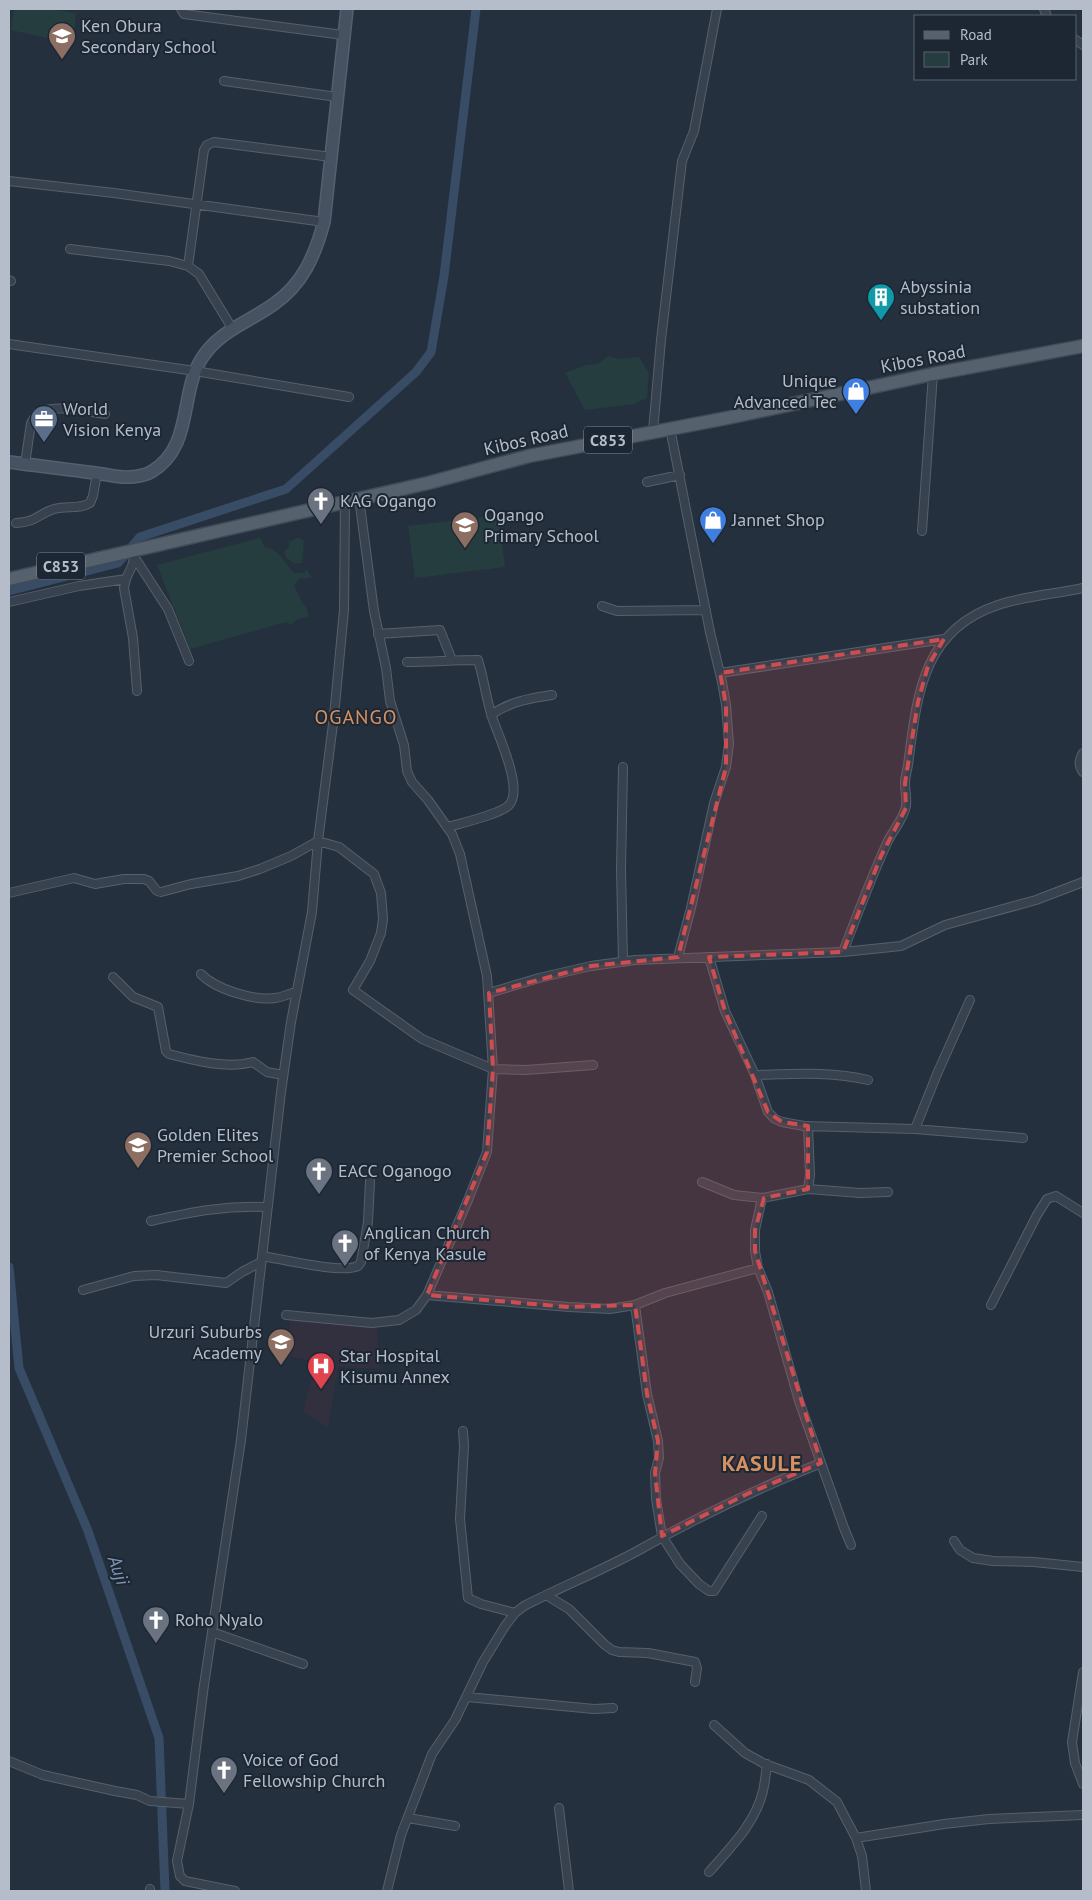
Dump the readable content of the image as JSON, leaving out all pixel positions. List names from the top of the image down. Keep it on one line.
{"streets":{"main road":["Kibos Road","C853"]},"districts":["OGANGO","KASULE"],"water":["Auji"],"places":{"school or university":["Ken Obura Secondary School","Ogango Primary School","Golden Elites Premier School","Urzuri Suburbs Academy"],"building":["Abyssinia substation"],"shop":["Unique Advanced Tec","Jannet Shop"],"office":["World Vision Kenya"],"church":["KAG Ogango","EACC Oganogo","Anglican Church of Kenya Kasule","Roho Nyalo","Voice of God Fellowship Church"],"hospital":["Star Hospital Kisumu Annex"]},"legend":["Road","Park"]}
